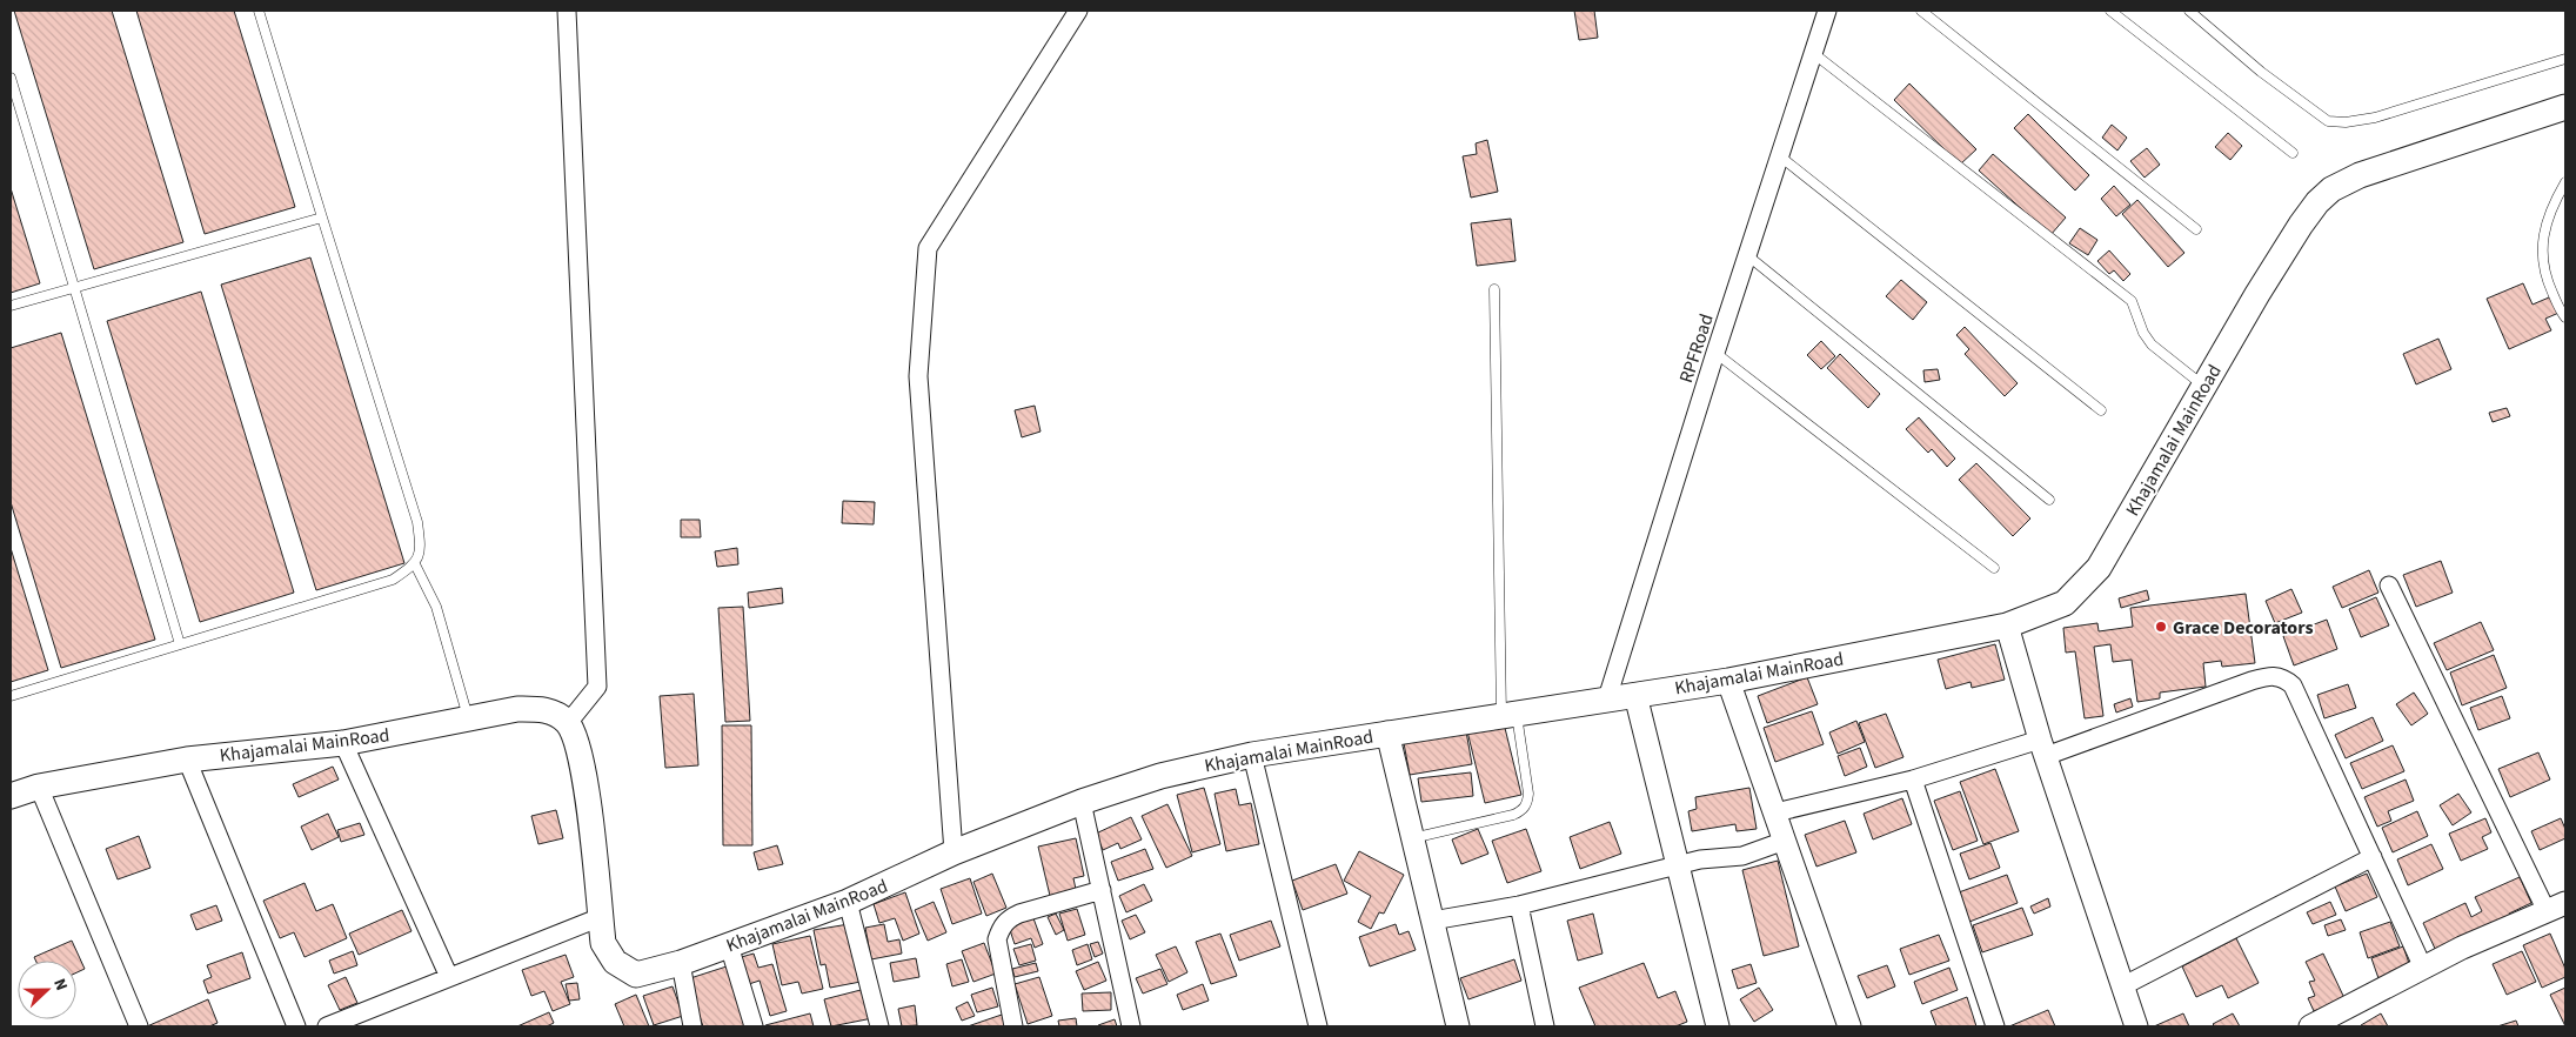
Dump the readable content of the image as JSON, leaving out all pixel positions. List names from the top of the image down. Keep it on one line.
{"streets":{"main road":["Khajamalai MainRoad"],"street":["RPFRoad"]},"crossings":[["RPFRoad","Khajamalai MainRoad"]],"places":["Grace Decorators"],"north":"right"}
